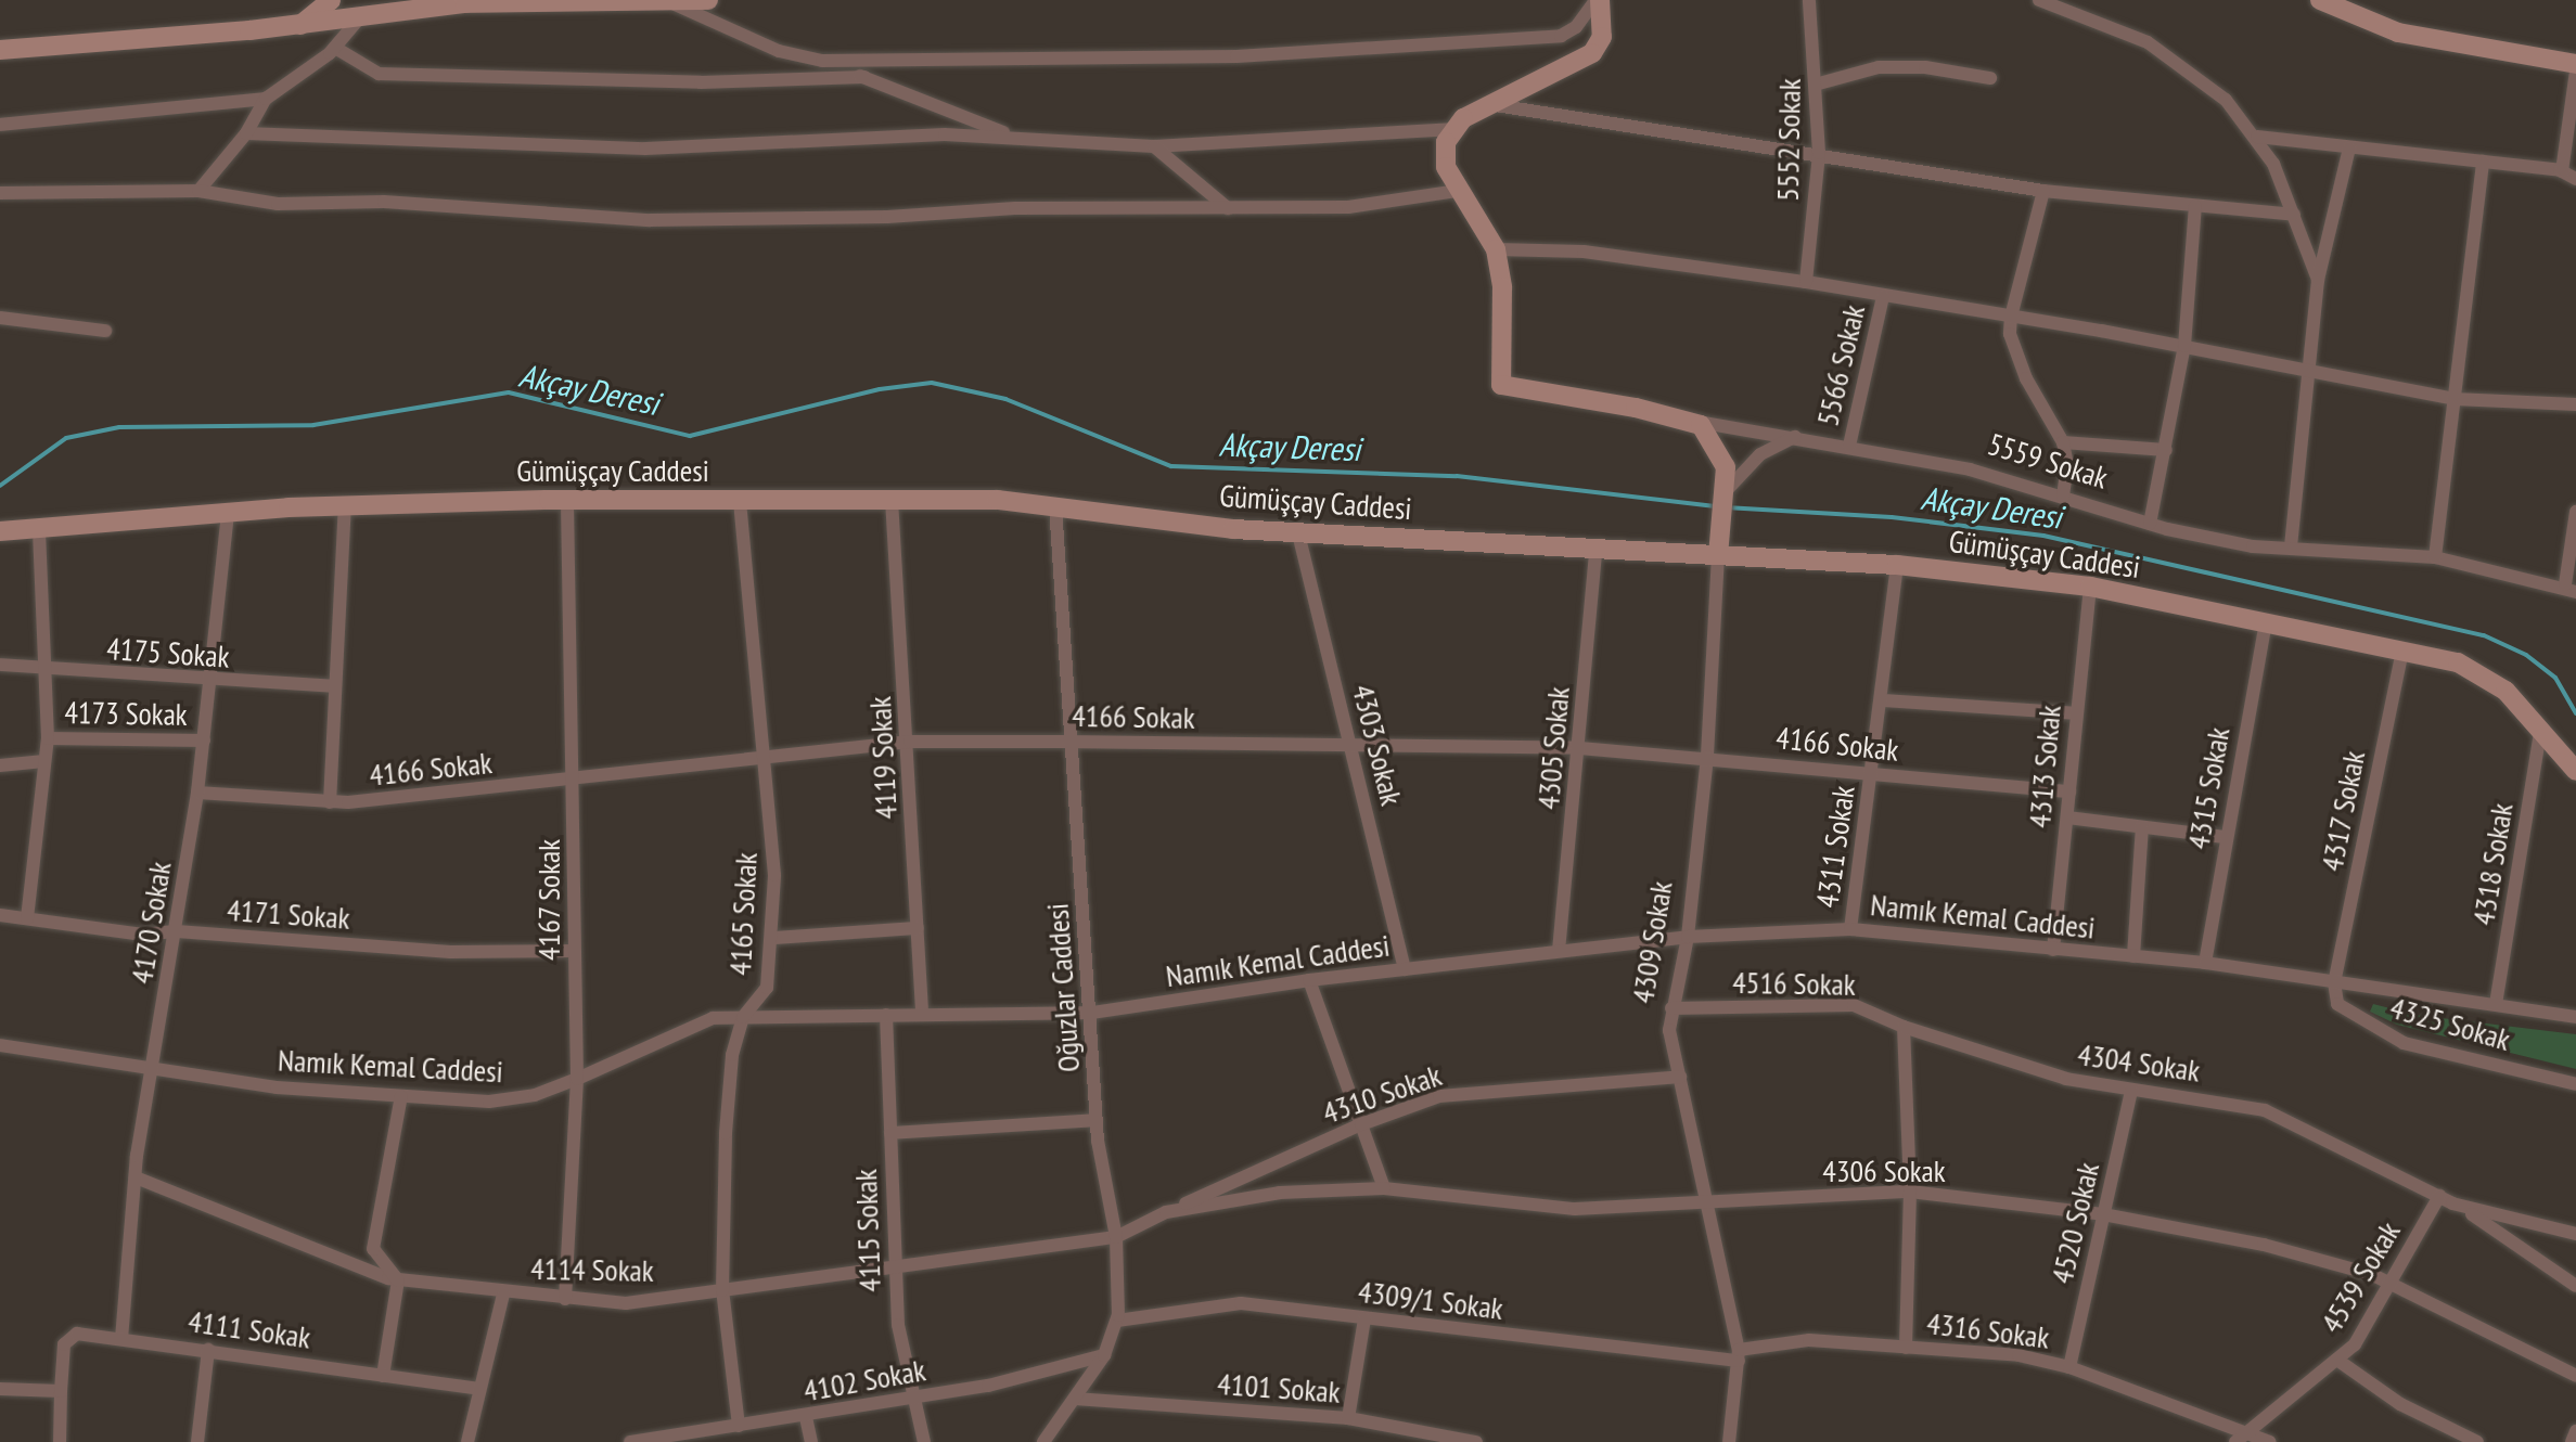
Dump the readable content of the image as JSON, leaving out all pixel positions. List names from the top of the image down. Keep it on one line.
{"streets":{"street":["5552 Sokak","5566 Sokak","5559 Sokak","Gümüşçay Caddesi","4175 Sokak","4173 Sokak","4166 Sokak","4303 Sokak","4305 Sokak","4119 Sokak","4313 Sokak","4315 Sokak","4317 Sokak","4311 Sokak","4318 Sokak","4167 Sokak","4171 Sokak","4165 Sokak","Namık Kemal Caddesi","4170 Sokak","4309 Sokak","4516 Sokak","Oğuzlar Caddesi","4325 Sokak","4304 Sokak","4310 Sokak","4306 Sokak","4520 Sokak","4115 Sokak","4114 Sokak","4539 Sokak","4309/1 Sokak","4111 Sokak","4316 Sokak","4102 Sokak","4101 Sokak"]},"crossings":[["5566 Sokak","5559 Sokak"],["5559 Sokak","4309 Sokak"],["Gümüşçay Caddesi","4303 Sokak"],["Gümüşçay Caddesi","4305 Sokak"],["Gümüşçay Caddesi","4119 Sokak"],["Gümüşçay Caddesi","4313 Sokak"],["Gümüşçay Caddesi","4315 Sokak"],["Gümüşçay Caddesi","4317 Sokak"],["Gümüşçay Caddesi","4311 Sokak"],["Gümüşçay Caddesi","4318 Sokak"],["Gümüşçay Caddesi","4167 Sokak"],["Gümüşçay Caddesi","4165 Sokak"],["Gümüşçay Caddesi","4170 Sokak"],["Gümüşçay Caddesi","4309 Sokak"],["Gümüşçay Caddesi","Oğuzlar Caddesi"],["4175 Sokak","4170 Sokak"],["4173 Sokak","4170 Sokak"],["4166 Sokak","4303 Sokak"],["4166 Sokak","4305 Sokak"],["4166 Sokak","4119 Sokak"],["4166 Sokak","4313 Sokak"],["4166 Sokak","4311 Sokak"],["4166 Sokak","4167 Sokak"],["4166 Sokak","4165 Sokak"],["4166 Sokak","4170 Sokak"],["4166 Sokak","4309 Sokak"],["4166 Sokak","Oğuzlar Caddesi"],["4303 Sokak","Namık Kemal Caddesi"],["4305 Sokak","Namık Kemal Caddesi"],["4119 Sokak","Namık Kemal Caddesi"],["4313 Sokak","Namık Kemal Caddesi"],["4315 Sokak","Namık Kemal Caddesi"],["4317 Sokak","Namık Kemal Caddesi"],["4317 Sokak","4325 Sokak"],["4311 Sokak","Namık Kemal Caddesi"],["4318 Sokak","Namık Kemal Caddesi"],["4167 Sokak","4171 Sokak"],["4167 Sokak","Namık Kemal Caddesi"],["4167 Sokak","4114 Sokak"],["4171 Sokak","4170 Sokak"],["4165 Sokak","Namık Kemal Caddesi"],["4165 Sokak","4114 Sokak"],["4165 Sokak","4102 Sokak"],["Namık Kemal Caddesi","4170 Sokak"],["Namık Kemal Caddesi","4309 Sokak"],["Namık Kemal Caddesi","Oğuzlar Caddesi"],["Namık Kemal Caddesi","4325 Sokak"],["Namık Kemal Caddesi","4115 Sokak"],["4170 Sokak","4114 Sokak"],["4170 Sokak","4111 Sokak"],["4309 Sokak","4516 Sokak"],["4309 Sokak","4310 Sokak"],["4309 Sokak","4306 Sokak"],["4309 Sokak","4309/1 Sokak"],["4309 Sokak","4316 Sokak"],["4516 Sokak","4304 Sokak"],["Oğuzlar Caddesi","4310 Sokak"],["Oğuzlar Caddesi","4114 Sokak"],["Oğuzlar Caddesi","4309/1 Sokak"],["Oğuzlar Caddesi","4102 Sokak"],["Oğuzlar Caddesi","4101 Sokak"],["4304 Sokak","4520 Sokak"],["4304 Sokak","4539 Sokak"],["4310 Sokak","4306 Sokak"],["4310 Sokak","4114 Sokak"],["4306 Sokak","4520 Sokak"],["4306 Sokak","4539 Sokak"],["4520 Sokak","4316 Sokak"],["4115 Sokak","4114 Sokak"],["4115 Sokak","4102 Sokak"],["4539 Sokak","4316 Sokak"],["4309/1 Sokak","4316 Sokak"]],"water":["Akçay Deresi"]}
